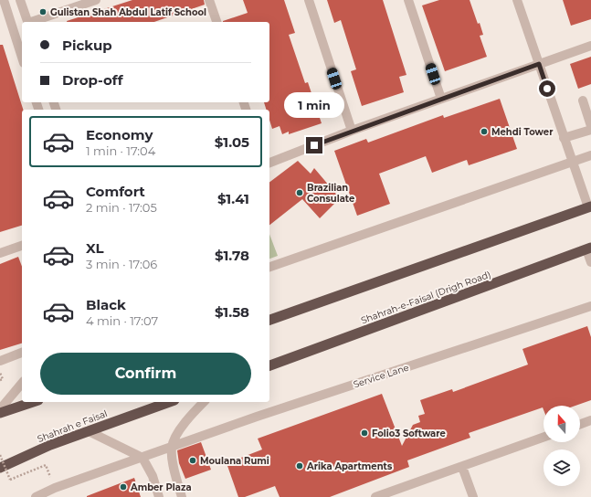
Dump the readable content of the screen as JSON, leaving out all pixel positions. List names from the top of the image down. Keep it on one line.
{"streets":{"highway":["Shahrah-e-Faisal (Drigh Road)","Shahrah e Faisal"],"street":["Service Lane"]},"places":["Gulistan Shah Abdul Latif School","Mehdi Tower","Brazilian Consulate","Folio3 Software","Moulana Rumi","Arika Apartments","Amber Plaza"],"north":"top","page":{"banner":["Pickup","Drop-off"],"bubble":"1 min","list":[{"name":"Economy","note":"1 min · 17:04","value":"$1.05"},{"name":"Comfort","note":"2 min · 17:05","value":"$1.41"},{"name":"XL","note":"3 min · 17:06","value":"$1.78"},{"name":"Black","note":"4 min · 17:07","value":"$1.58"}],"buttons":"Confirm"}}
